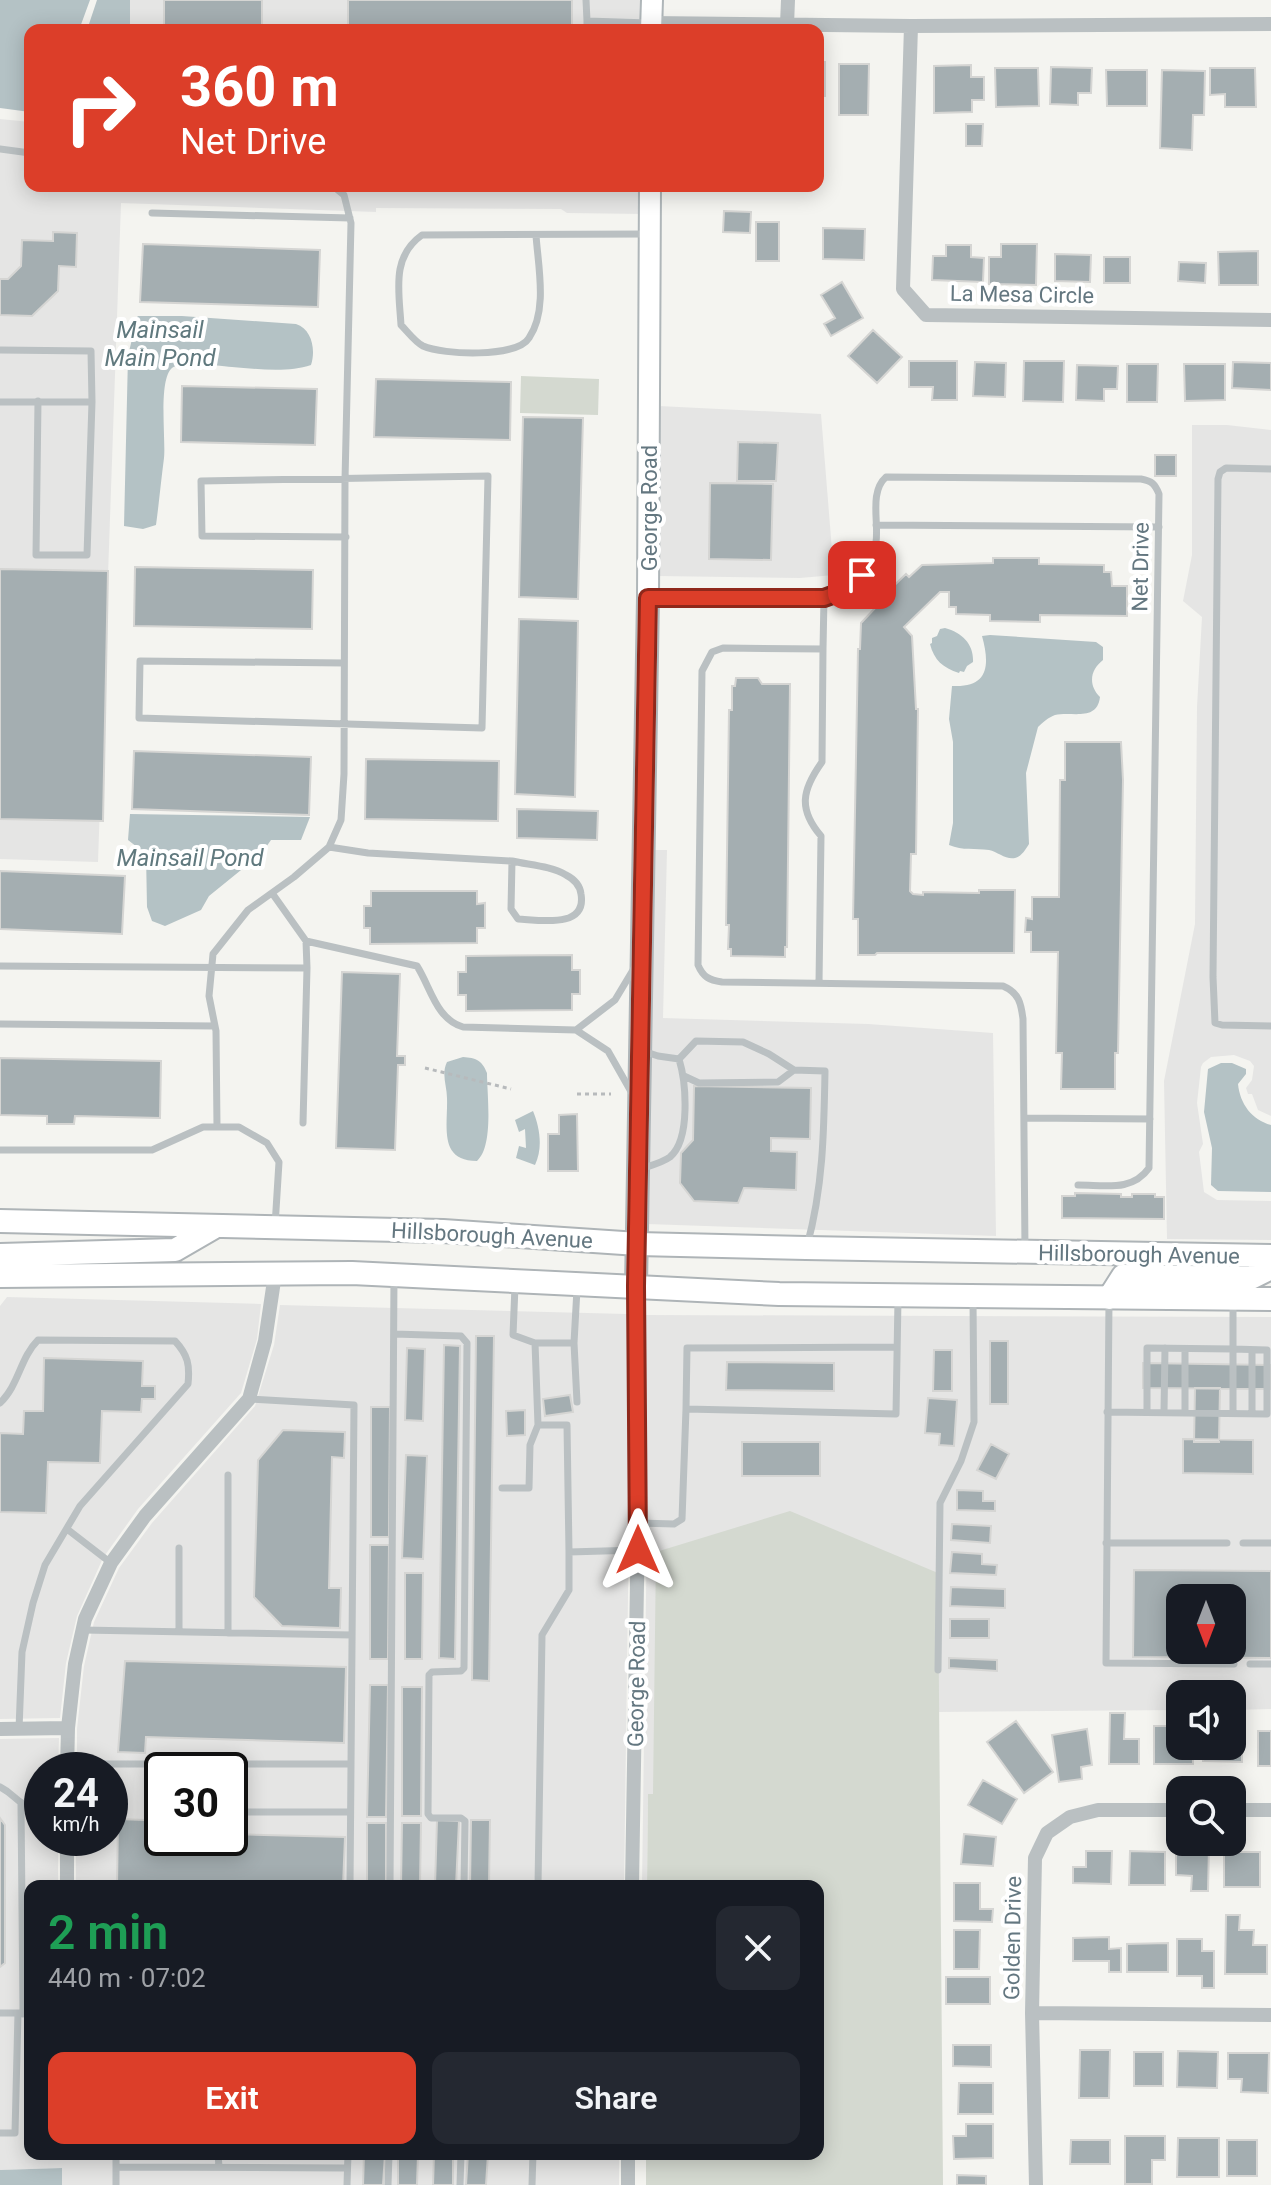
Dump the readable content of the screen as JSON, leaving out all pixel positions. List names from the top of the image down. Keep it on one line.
{"streets":{"main road":["Hillsborough Avenue"],"street":["La Mesa Circle","George Road","Golden Drive"],"lane":["Net Drive"]},"crossings":[["George Road","Net Drive"],["George Road","Hillsborough Avenue"]],"water":["Mainsail Main Pond","Mainsail Pond"],"north":"bottom","page":{"turn":["360 m","Net Drive"],"speed":"24 km/h","limit":"30","heading":["2 min","440 m · 07:02"],"buttons":["Exit","Share"]}}
